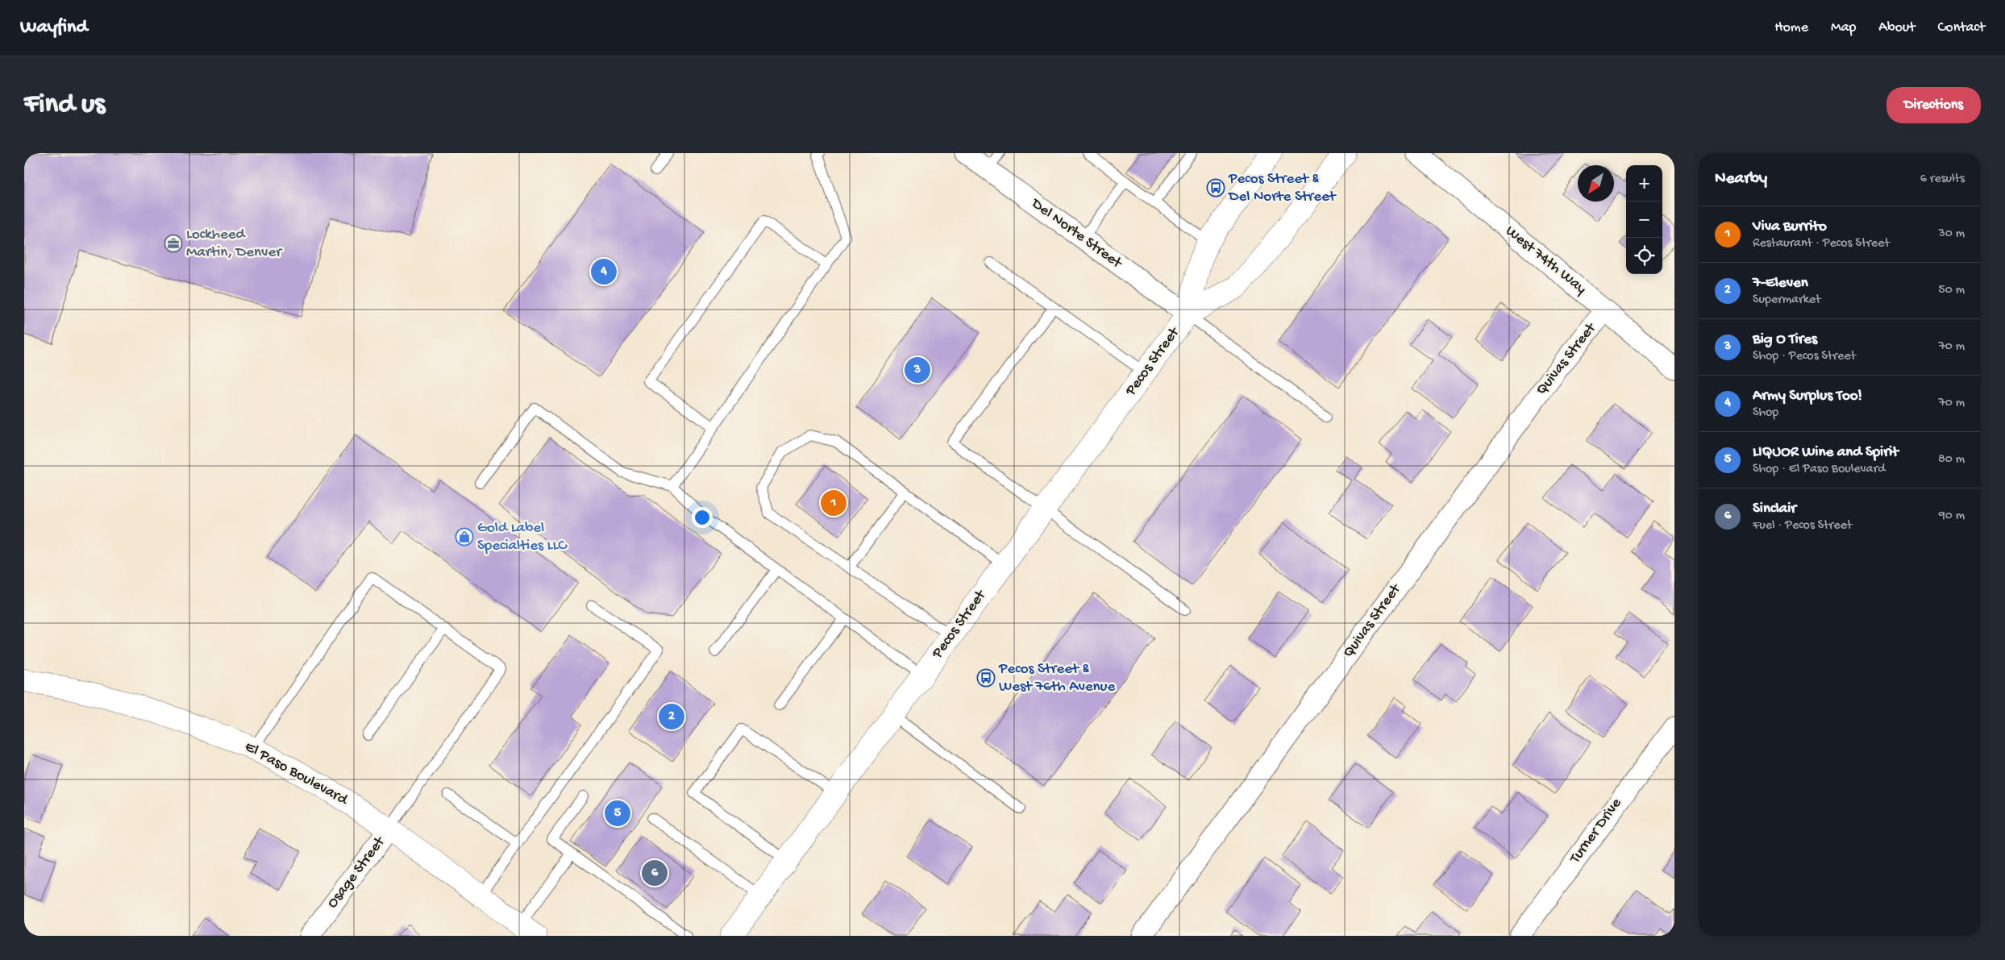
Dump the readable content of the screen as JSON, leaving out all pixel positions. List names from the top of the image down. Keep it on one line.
{"streets":{"main road":["Pecos Street","El Paso Boulevard"],"street":["Del Norte Street","West 74th Way","Quivas Street","Turner Drive","Osage Street"]},"crossings":[["Del Norte Street","Pecos Street"],["West 74th Way","Quivas Street"],["El Paso Boulevard","Osage Street"]],"places":{"bus stop":["Pecos Street & Del Norte Street","Pecos Street & West 76th Avenue"],"office":["Lockheed Martin, Denver"],"shop":["Gold Label Specialties LLC"]},"north":"bottom left","page":{"header":"Wayfind","nav":["Home","Map","About","Contact"],"buttons":"Directions","title":"Find us","heading":["Nearby","6 results"],"map_buttons":["+","−"],"list":[{"mark":"1","name":"Viva Burrito","note":"Restaurant · Pecos Street","value":"30 m"},{"mark":"2","name":"7-Eleven","note":"Supermarket","value":"50 m"},{"mark":"3","name":"Big O Tires","note":"Shop · Pecos Street","value":"70 m"},{"mark":"4","name":"Army Surplus Too!","note":"Shop","value":"70 m"},{"mark":"5","name":"LIQUOR Wine and Spirit","note":"Shop · El Paso Boulevard","value":"80 m"},{"mark":"6","name":"Sinclair","note":"Fuel · Pecos Street","value":"90 m"}],"pins":["4","3","1","2","5","6"]}}
